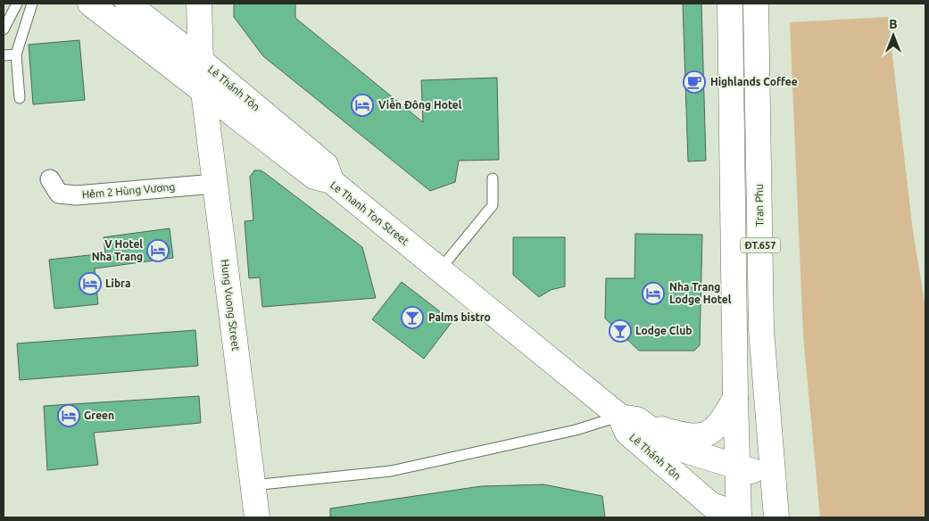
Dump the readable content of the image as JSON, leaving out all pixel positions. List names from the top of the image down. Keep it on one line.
{"streets":{"main road":["Lê Thánh Tôn","Tran Phu","Le Thanh Ton Street","ĐT.657","Hung Vuong Street"],"street":["Hẻm 2 Hùng Vương"]},"crossings":[["Lê Thánh Tôn","Le Thanh Ton Street"],["Lê Thánh Tôn","ĐT.657"],["Lê Thánh Tôn","Hung Vuong Street"],["Hẻm 2 Hùng Vương","Hung Vuong Street"],["Le Thanh Ton Street","Hung Vuong Street"]],"places":{"cafe":["Highlands Coffee"],"hotel":["Viễn Đông Hotel","V Hotel Nha Trang","Libra","Nha Trang Lodge Hotel","Green"],"bar":["Palms bistro","Lodge Club"]},"north":"top"}
